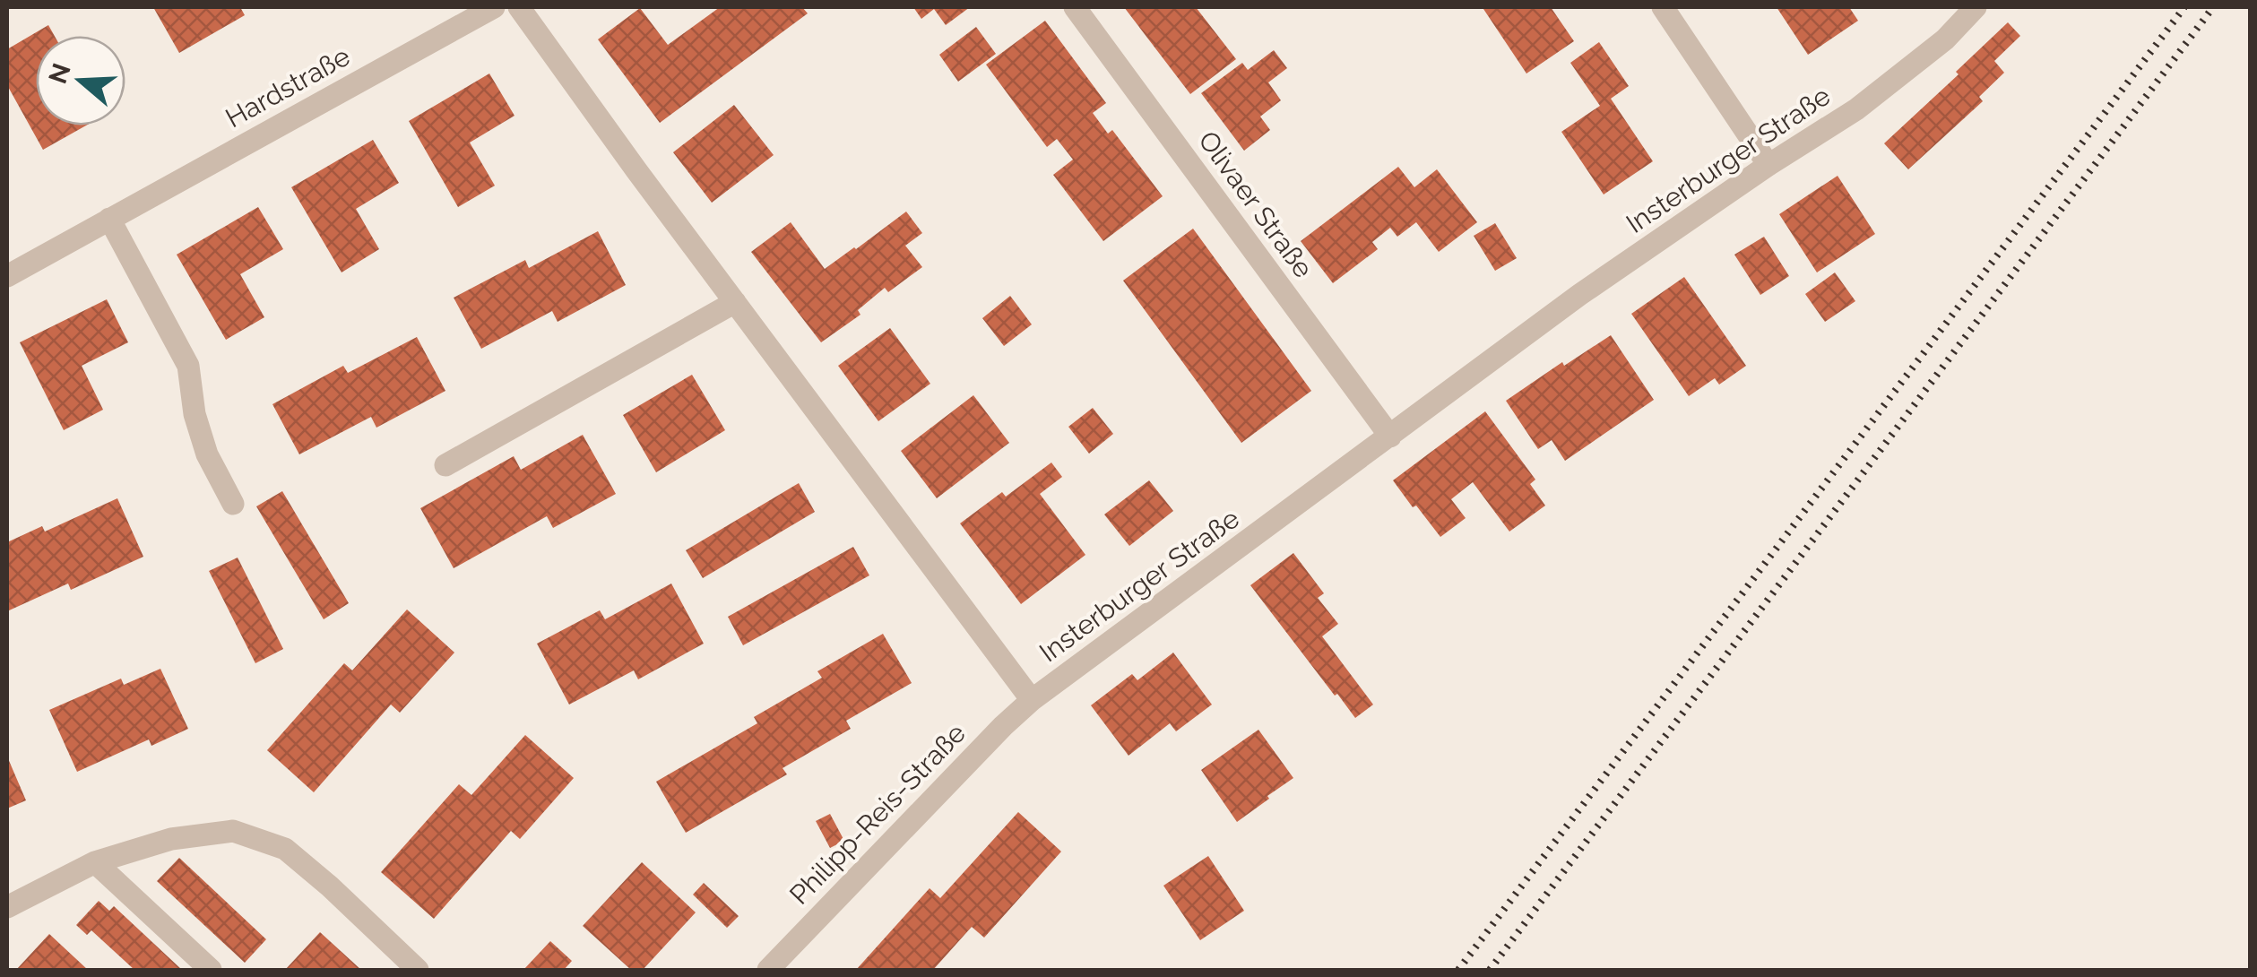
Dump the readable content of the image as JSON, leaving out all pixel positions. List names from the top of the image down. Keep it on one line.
{"streets":{"street":["Hardstraße","Insterburger Straße","Olivaer Straße","Philipp-Reis-Straße"]},"crossings":[["Insterburger Straße","Olivaer Straße"],["Insterburger Straße","Philipp-Reis-Straße"]],"north":"left"}
